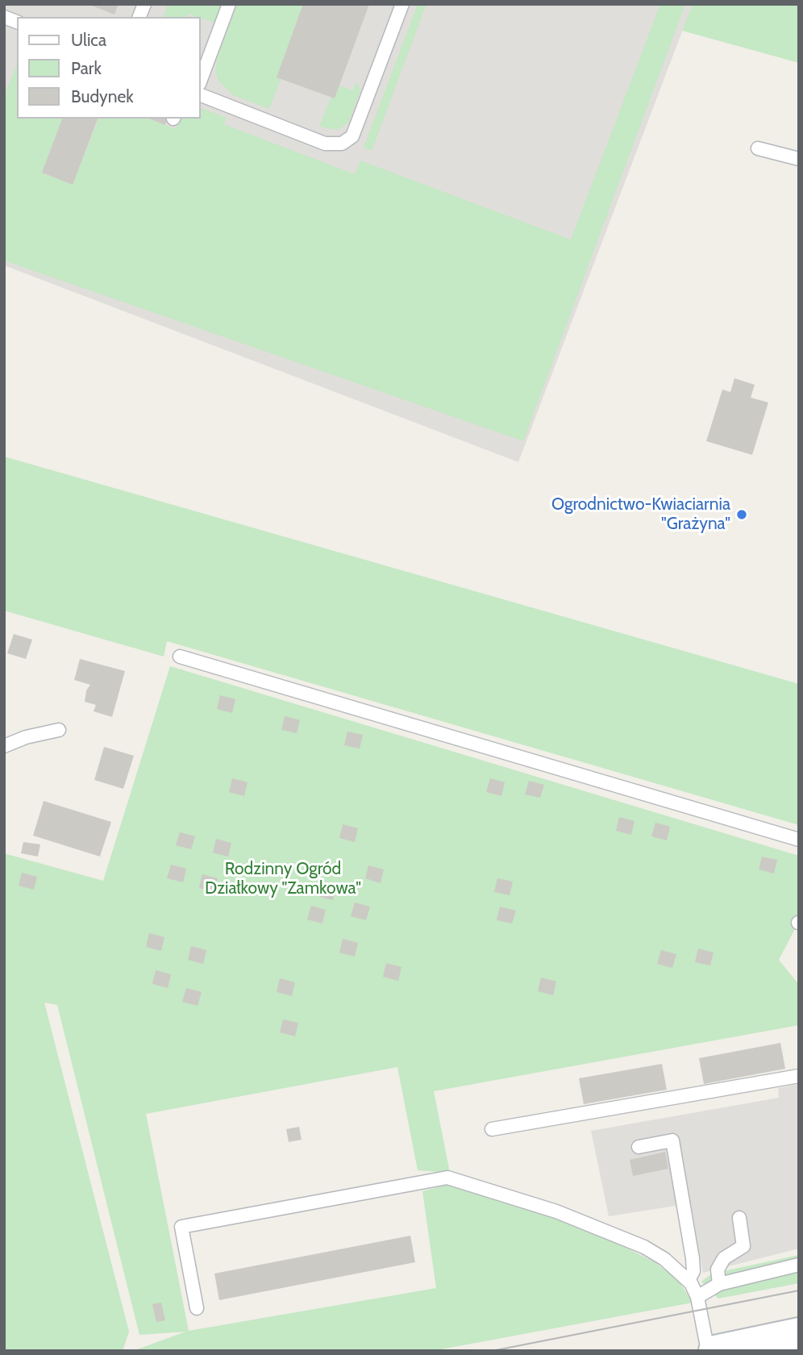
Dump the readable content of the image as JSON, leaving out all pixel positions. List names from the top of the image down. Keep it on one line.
{"parks":["Rodzinny Ogród Działkowy \"Zamkowa\""],"places":["Ogrodnictwo-Kwiaciarnia \"Grażyna\""],"legend":["Ulica","Park","Budynek"]}
